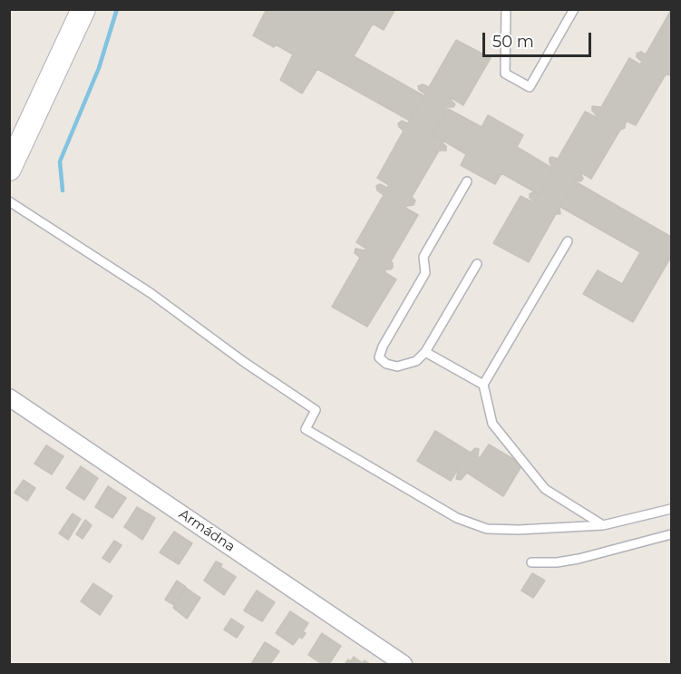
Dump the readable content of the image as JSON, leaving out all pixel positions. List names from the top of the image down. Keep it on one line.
{"streets":{"street":["Armádna"]},"scale_bar":"50 m"}
